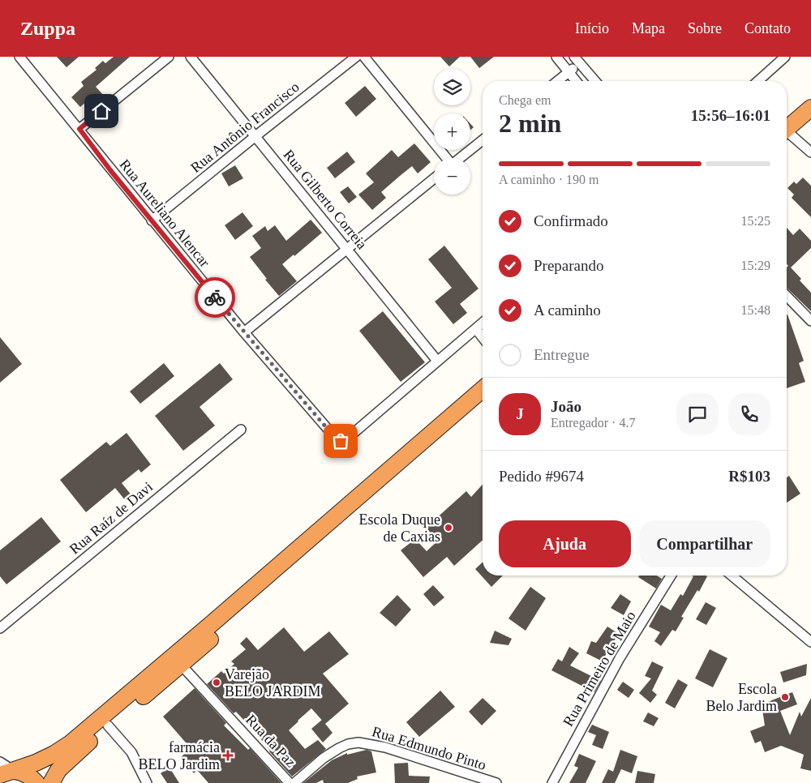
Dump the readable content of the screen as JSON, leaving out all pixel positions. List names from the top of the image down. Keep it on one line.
{"streets":{"street":["Rua Antônio Francisco","Rua Gilberto Correia","Rua Aureliano Alencar","Rua Raíz de Davi","Rua Primeiro de Maio","Rua da Paz","Rua Edmundo Pinto"]},"crossings":[["Rua Antônio Francisco","Rua Gilberto Correia"],["Rua Antônio Francisco","Rua Aureliano Alencar"],["Rua Gilberto Correia","Rua Aureliano Alencar"]],"places":{"other":["Escola Duque de Caxias","Varejão BELO JARDIM","Escola Belo Jardim"],"health":["farmácia BELO Jardim"]},"page":{"header":"Zuppa","nav":["Início","Mapa","Sobre","Contato"],"map_buttons":["+","−"],"heading":["2 min","Chega em","15:56–16:01"],"panel":["João","Entregador · 4.7","Pedido #9674","R$103"],"bar":"A caminho · 190 m","list":[["Confirmado","15:25"],["Preparando","15:29"],["A caminho","15:48"],"Entregue"],"round":"J","buttons":["Ajuda","Compartilhar"]}}
